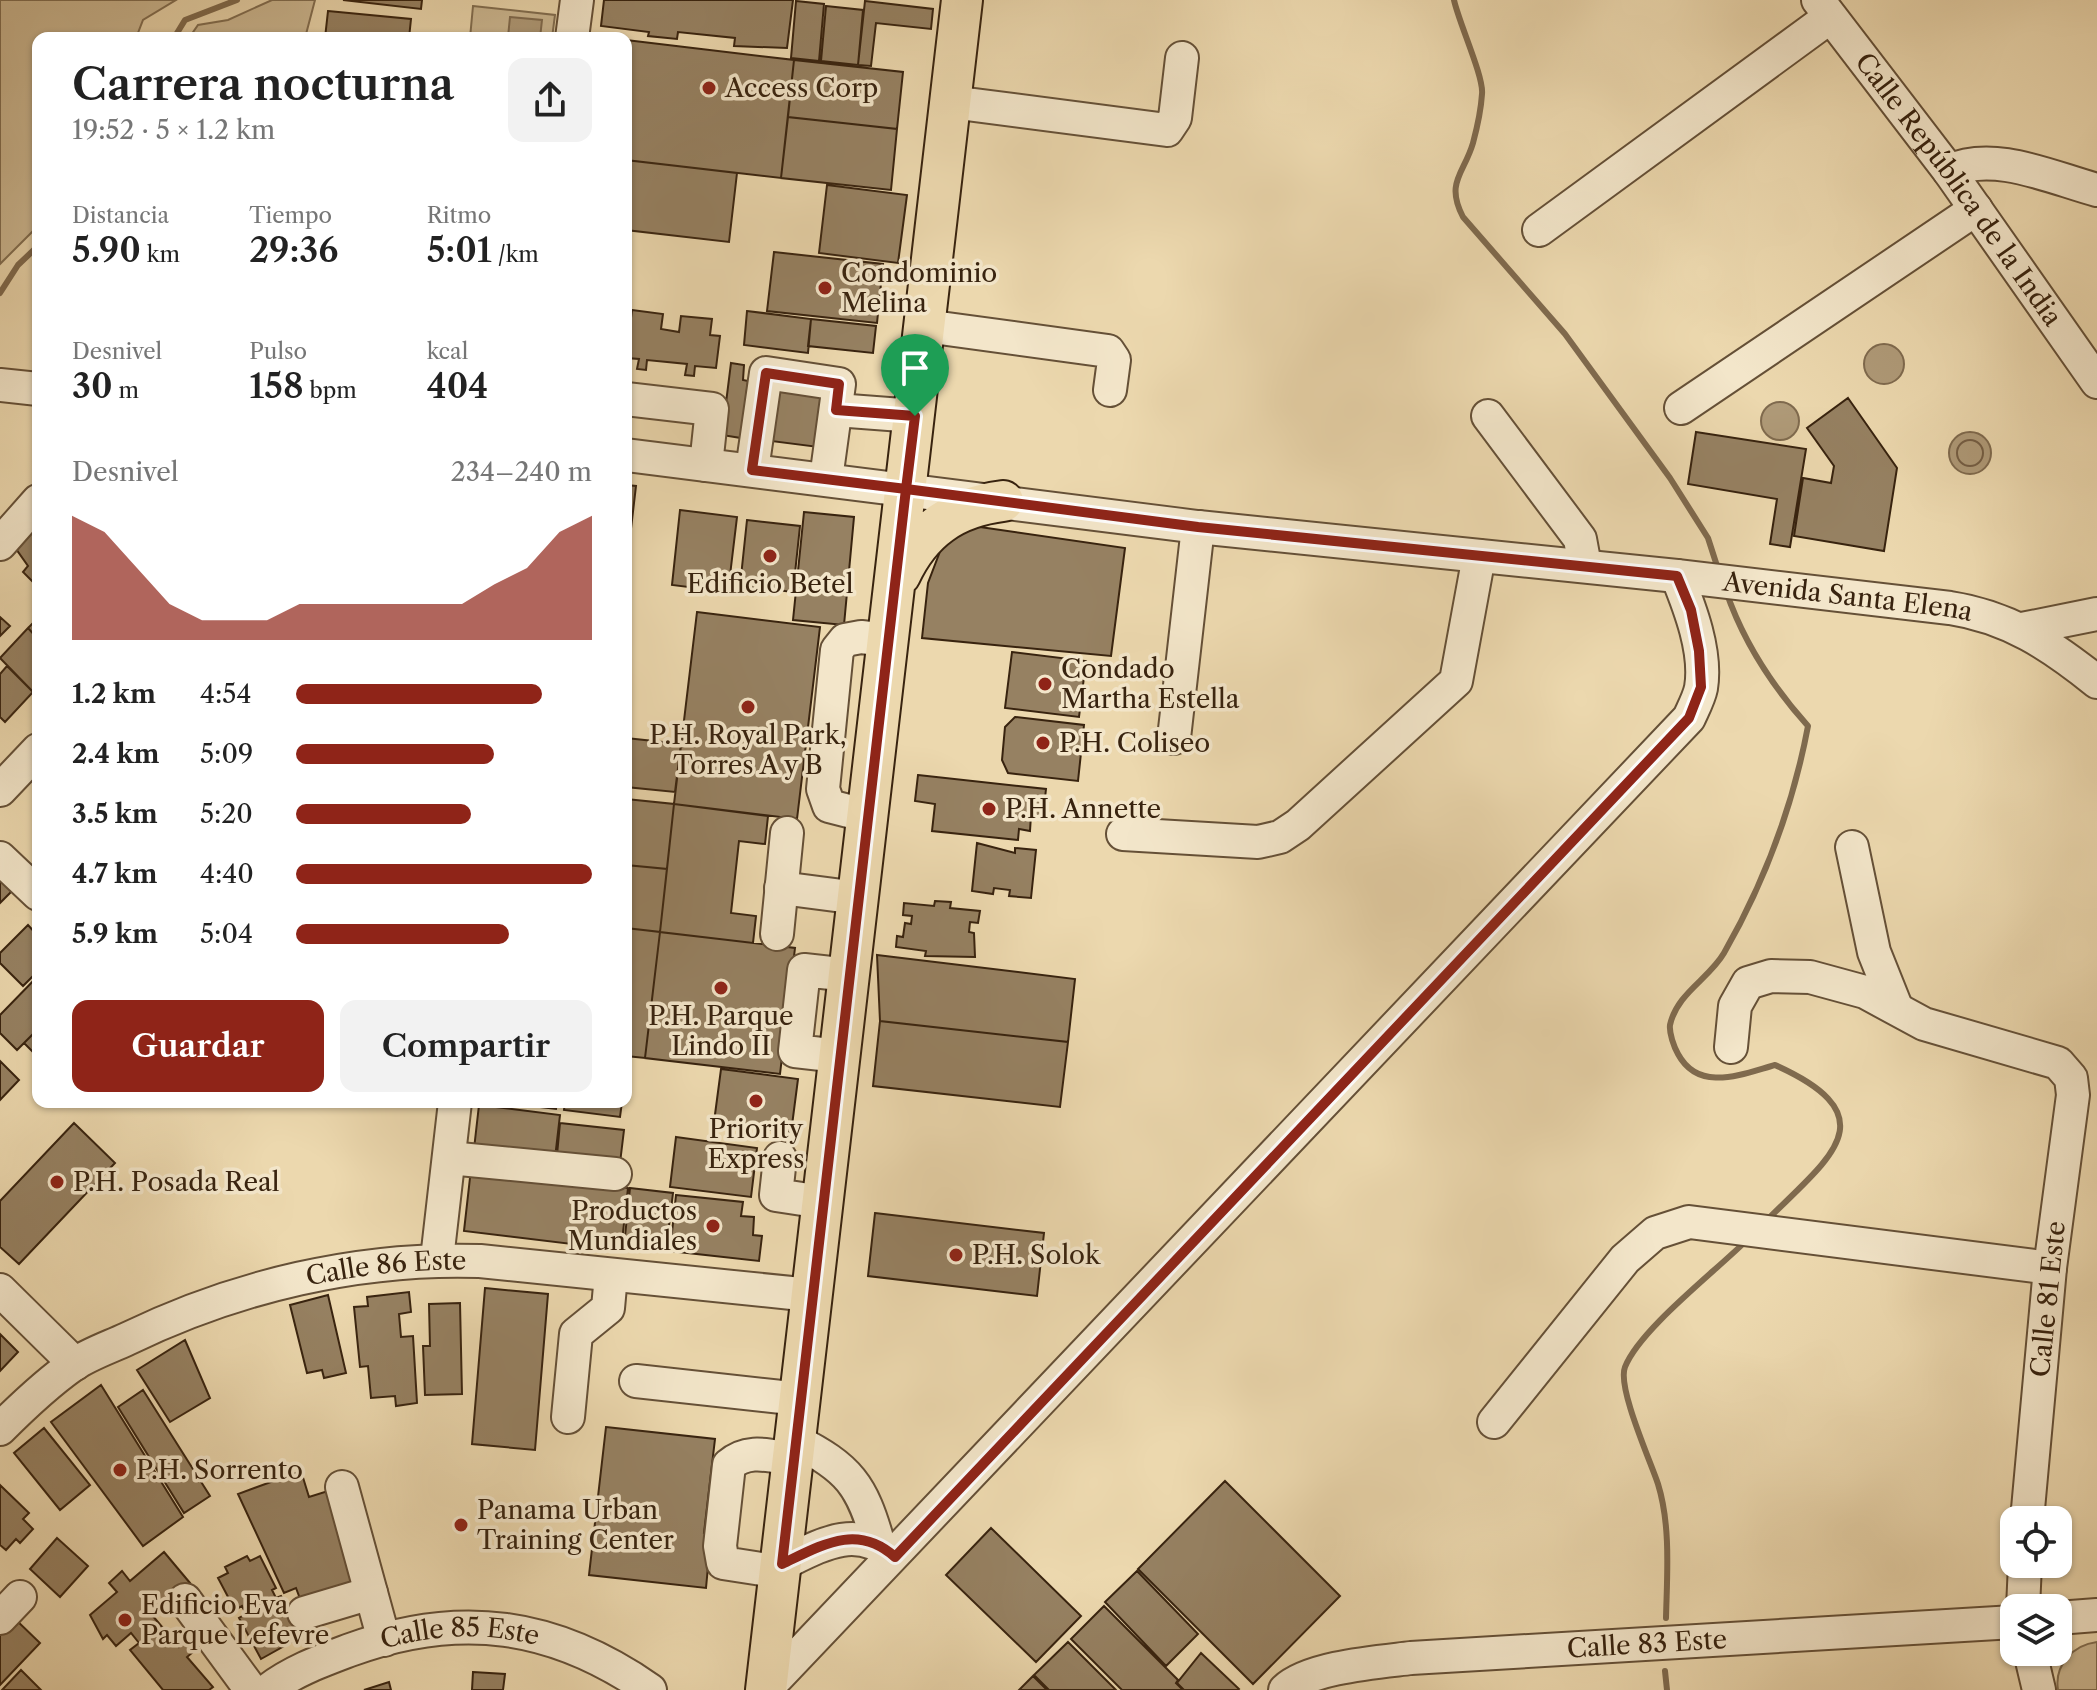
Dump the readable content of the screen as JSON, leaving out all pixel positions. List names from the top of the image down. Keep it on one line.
{"streets":{"street":["Calle República de la India","Avenida Santa Elena","Calle 86 Este","Calle 81 Este","Calle 85 Este","Calle 83 Este"]},"places":["Access Corp","Condominio Melina","Edificio Betel","Condado Martha Estella","P.H. Royal Park, Torres A y B","P.H. Coliseo","P.H. Annette","P.H. Parque Lindo II","Priority Express","P.H. Posada Real","Productos Mundiales","P.H. Solok","P.H. Sorrento","Panama Urban Training Center","Edificio Eva Parque Lefevre"],"page":{"heading":["Carrera nocturna","19:52 · 5 × 1.2 km"],"stats":[["Distancia","5.90 km"],["Tiempo","29:36"],["Ritmo","5:01 /km"],["Desnivel","30 m"],["Pulso","158 bpm"],["kcal","404"]],"chart":["Desnivel","234–240 m"],"list":[{"name":"1.2 km","note":"4:54"},{"name":"2.4 km","note":"5:09"},{"name":"3.5 km","note":"5:20"},{"name":"4.7 km","note":"4:40"},{"name":"5.9 km","note":"5:04"}],"buttons":["Guardar","Compartir"]}}
